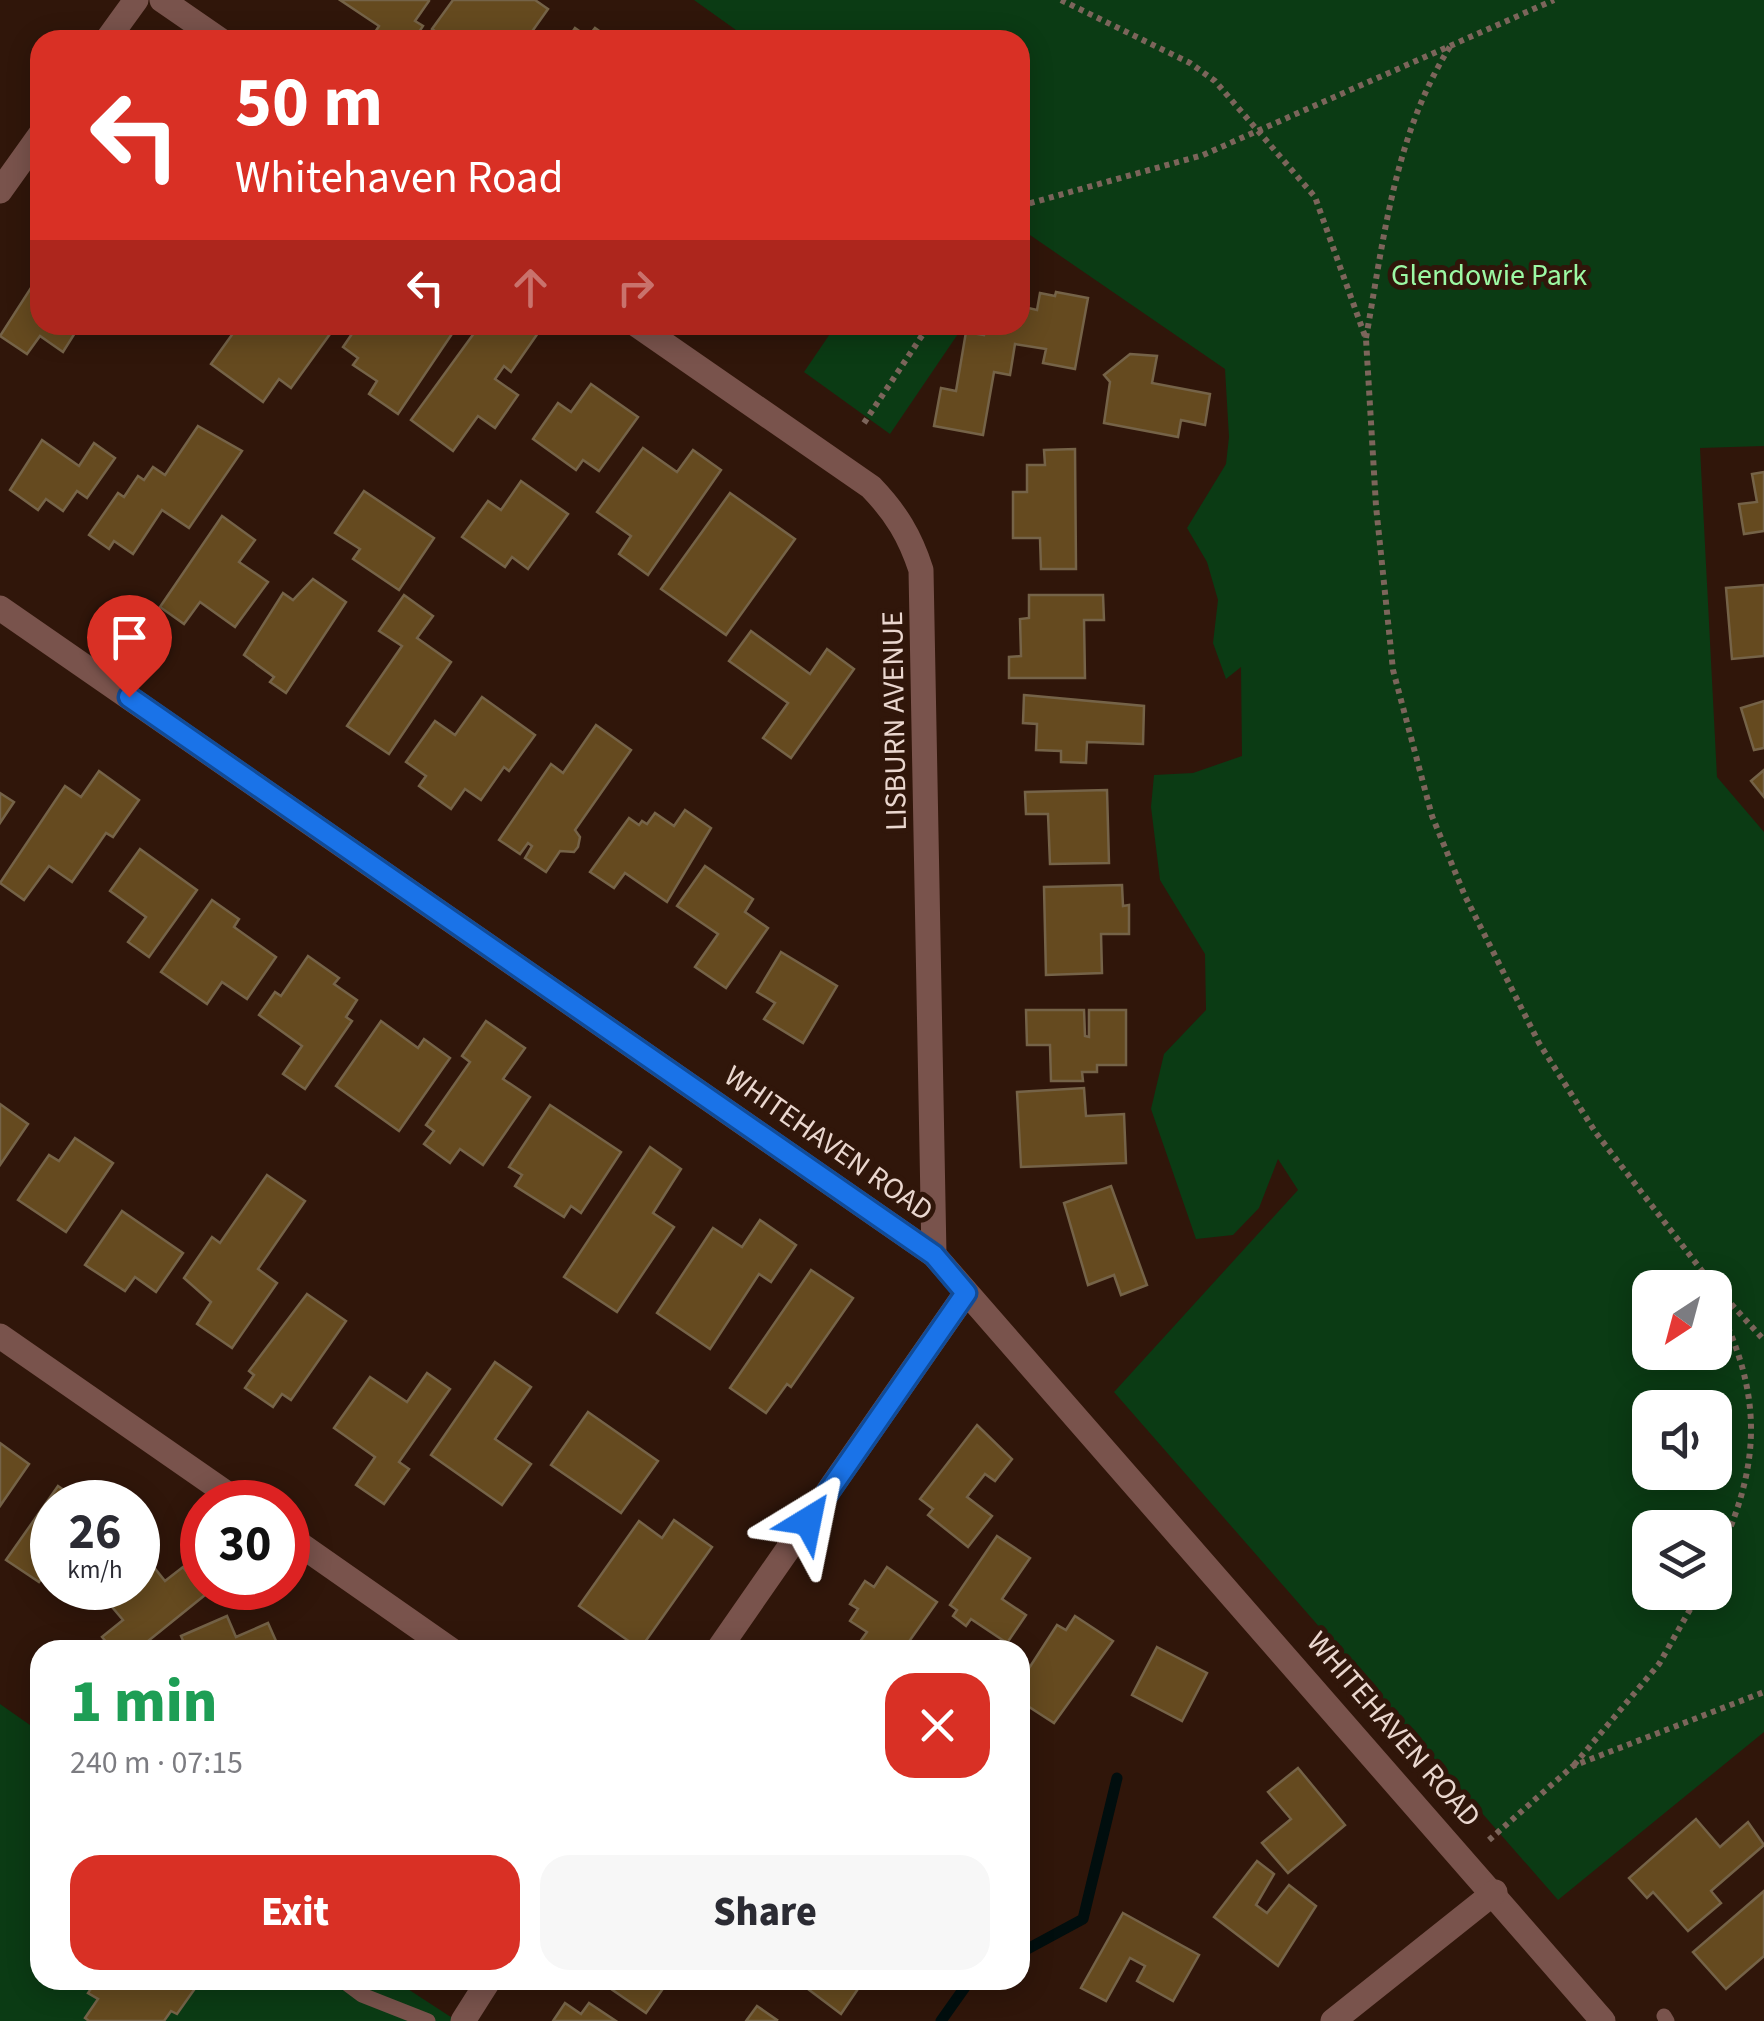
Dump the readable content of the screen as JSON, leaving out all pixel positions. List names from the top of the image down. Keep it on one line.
{"streets":{"street":["LISBURN AVENUE","WHITEHAVEN ROAD"]},"crossings":[["LISBURN AVENUE","WHITEHAVEN ROAD"]],"parks":["Glendowie Park"],"north":"bottom left","page":{"turn":["50 m","Whitehaven Road"],"speed":"26 km/h","limit":"30","heading":["1 min","240 m · 07:15"],"buttons":["Exit","Share"]}}
